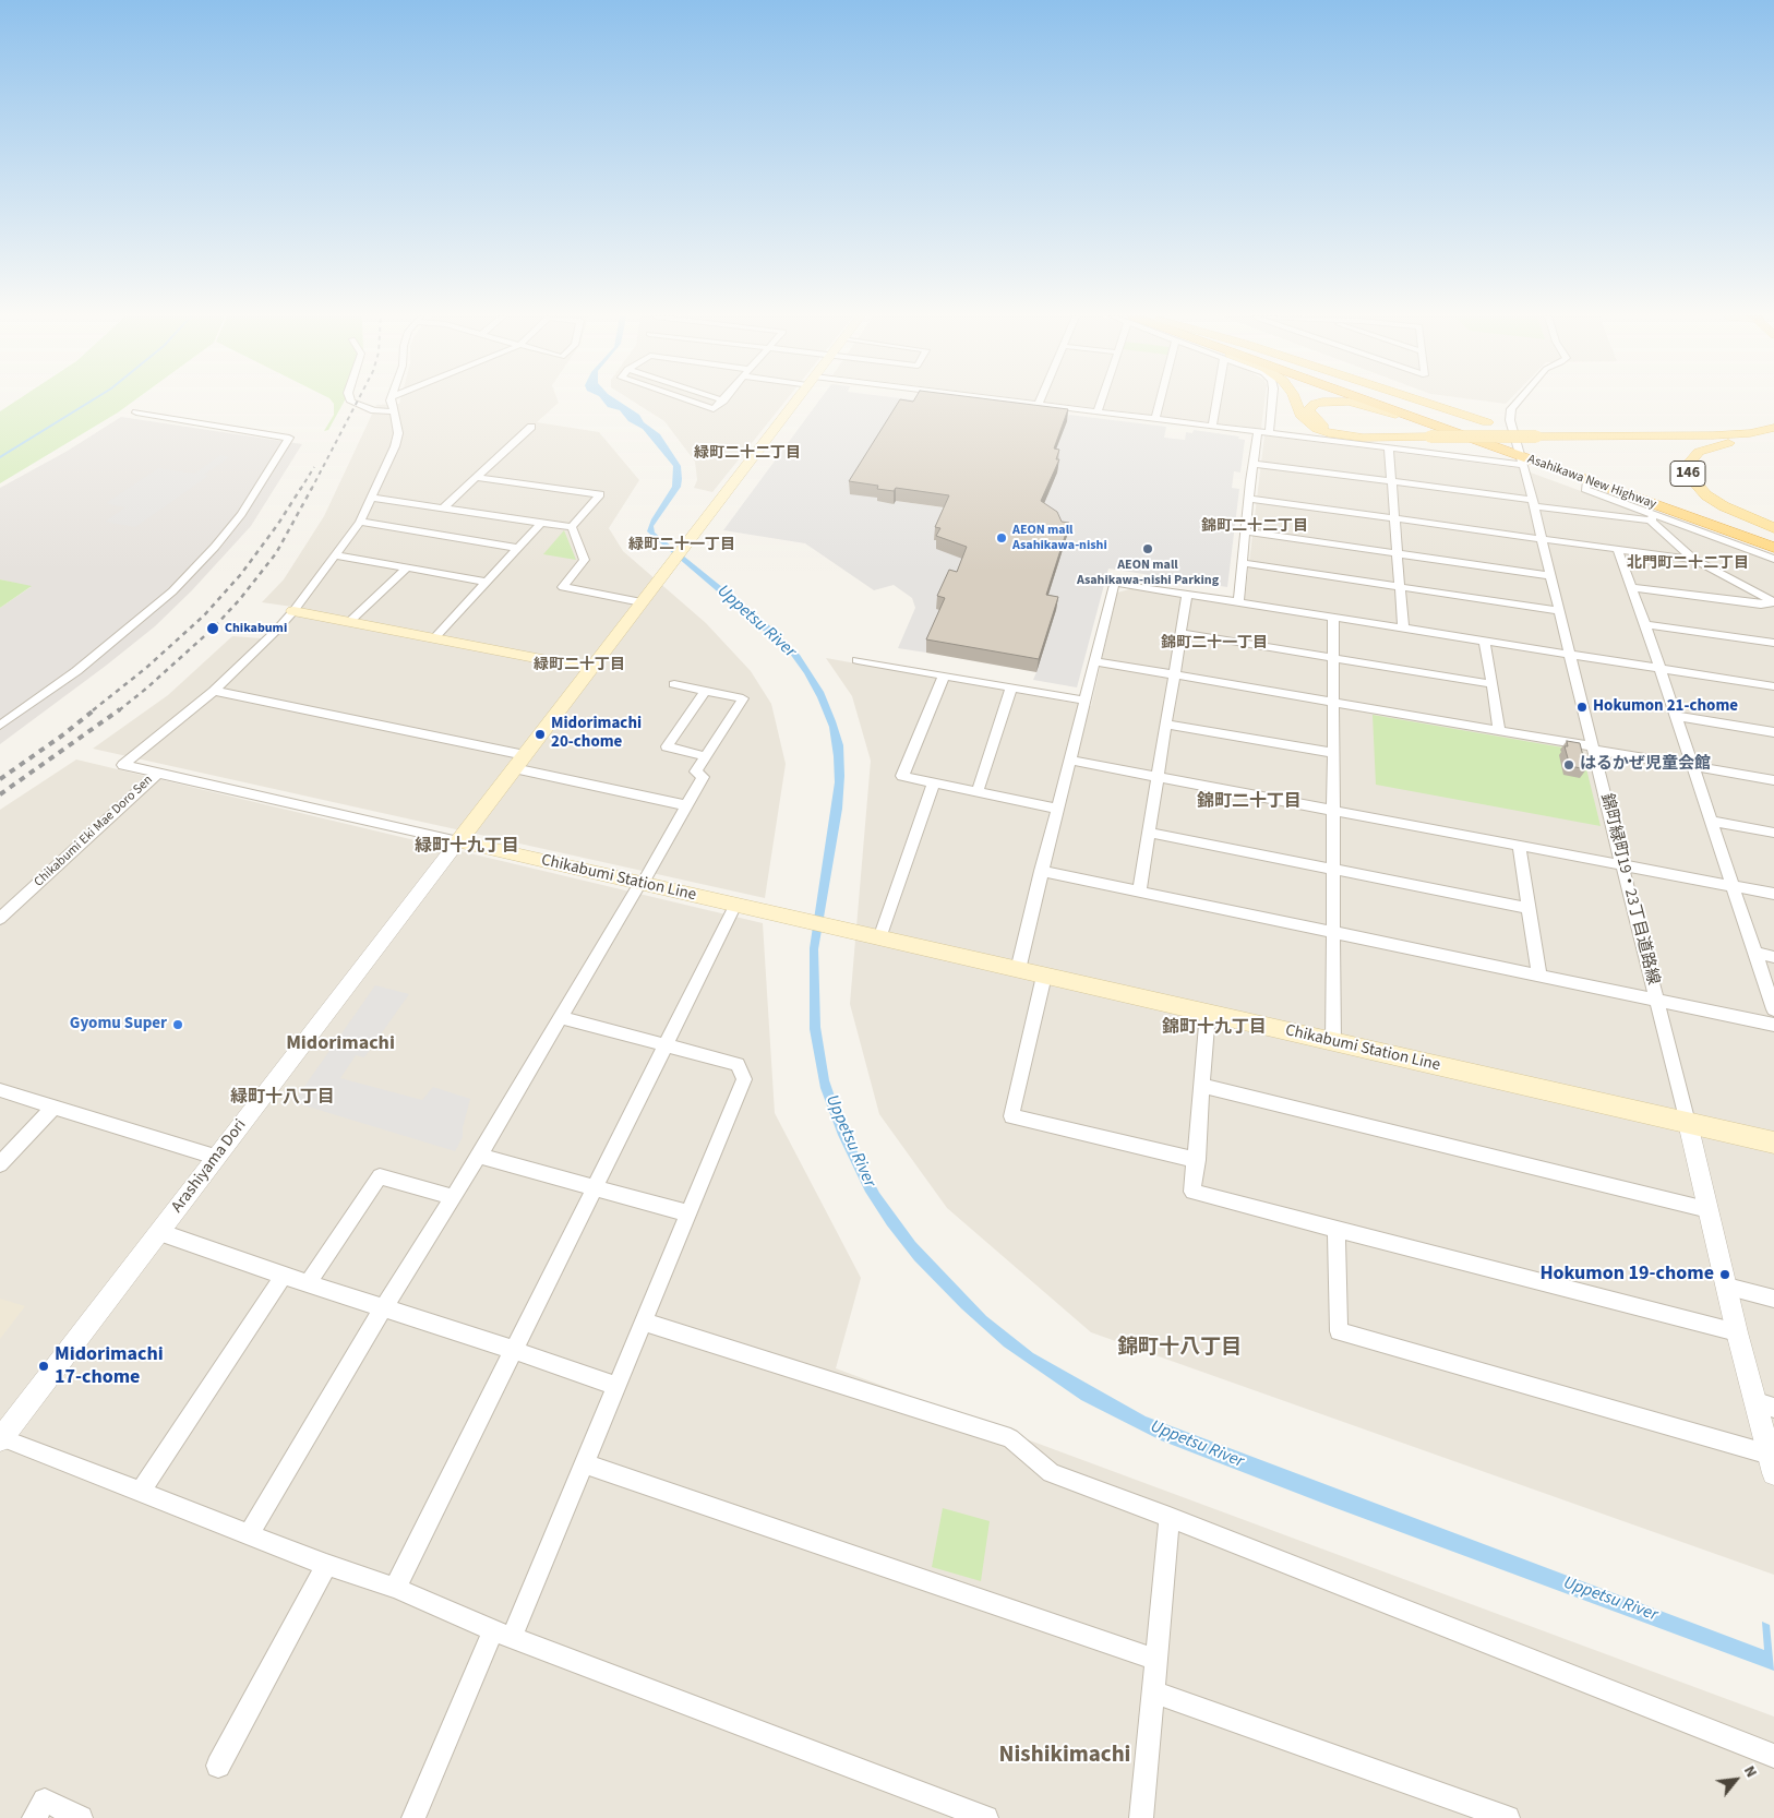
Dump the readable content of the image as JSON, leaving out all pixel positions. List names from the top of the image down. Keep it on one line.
{"streets":{"highway":["Asahikawa New Highway"],"main road":["146","Chikabumi Station Line"],"street":["Chikabumi Eki Mae Doro Sen","錦町緑町19・23丁目道路線","Arashiyama Dori"]},"crossings":[["146","Asahikawa New Highway"],["Asahikawa New Highway","錦町緑町19・23丁目道路線"],["Chikabumi Station Line","錦町緑町19・23丁目道路線"],["Chikabumi Station Line","Arashiyama Dori"]],"districts":["緑町二十二丁目","錦町二十二丁目","緑町二十一丁目","北門町二十二丁目","錦町二十一丁目","緑町二十丁目","錦町二十丁目","緑町十九丁目","錦町十九丁目","Midorimachi","緑町十八丁目","錦町十八丁目","Nishikimachi"],"water":["Uppetsu River"],"places":["AEON mall Asahikawa-nishi","AEON mall Asahikawa-nishi Parking","Chikabumi","Hokumon 21-chome","Midorimachi 20-chome","はるかぜ児童会館","Gyomu Super","Hokumon 19-chome","Midorimachi 17-chome"],"north":"top right"}
